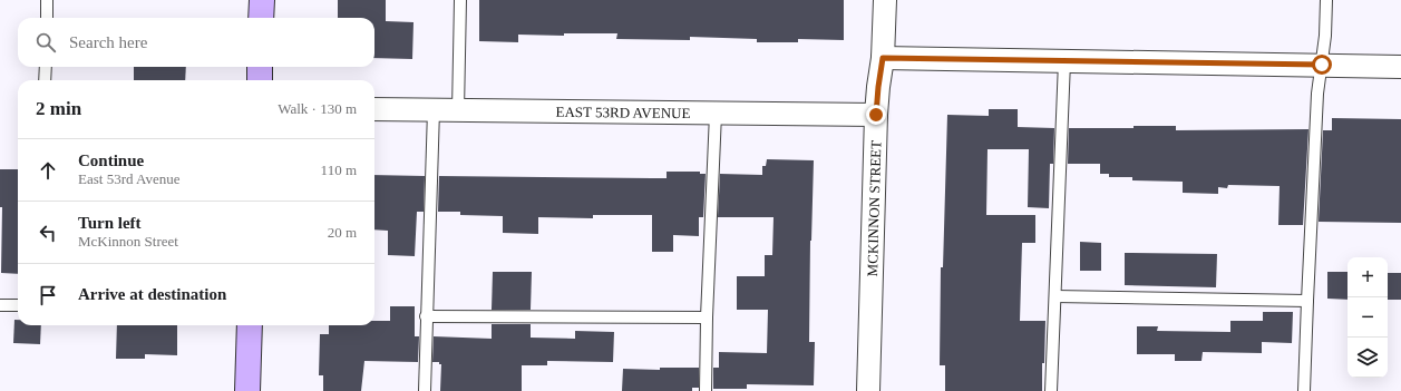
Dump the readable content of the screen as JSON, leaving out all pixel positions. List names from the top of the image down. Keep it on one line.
{"streets":{"street":["EAST 53RD AVENUE","MCKINNON STREET"]},"crossings":[["EAST 53RD AVENUE","MCKINNON STREET"]],"page":{"search":"Search here","heading":["2 min","Walk · 130 m"],"list":[["Continue","East 53rd Avenue","110 m"],["Turn left","McKinnon Street","20 m"],"Arrive at destination"],"map_buttons":["+","−"]}}
